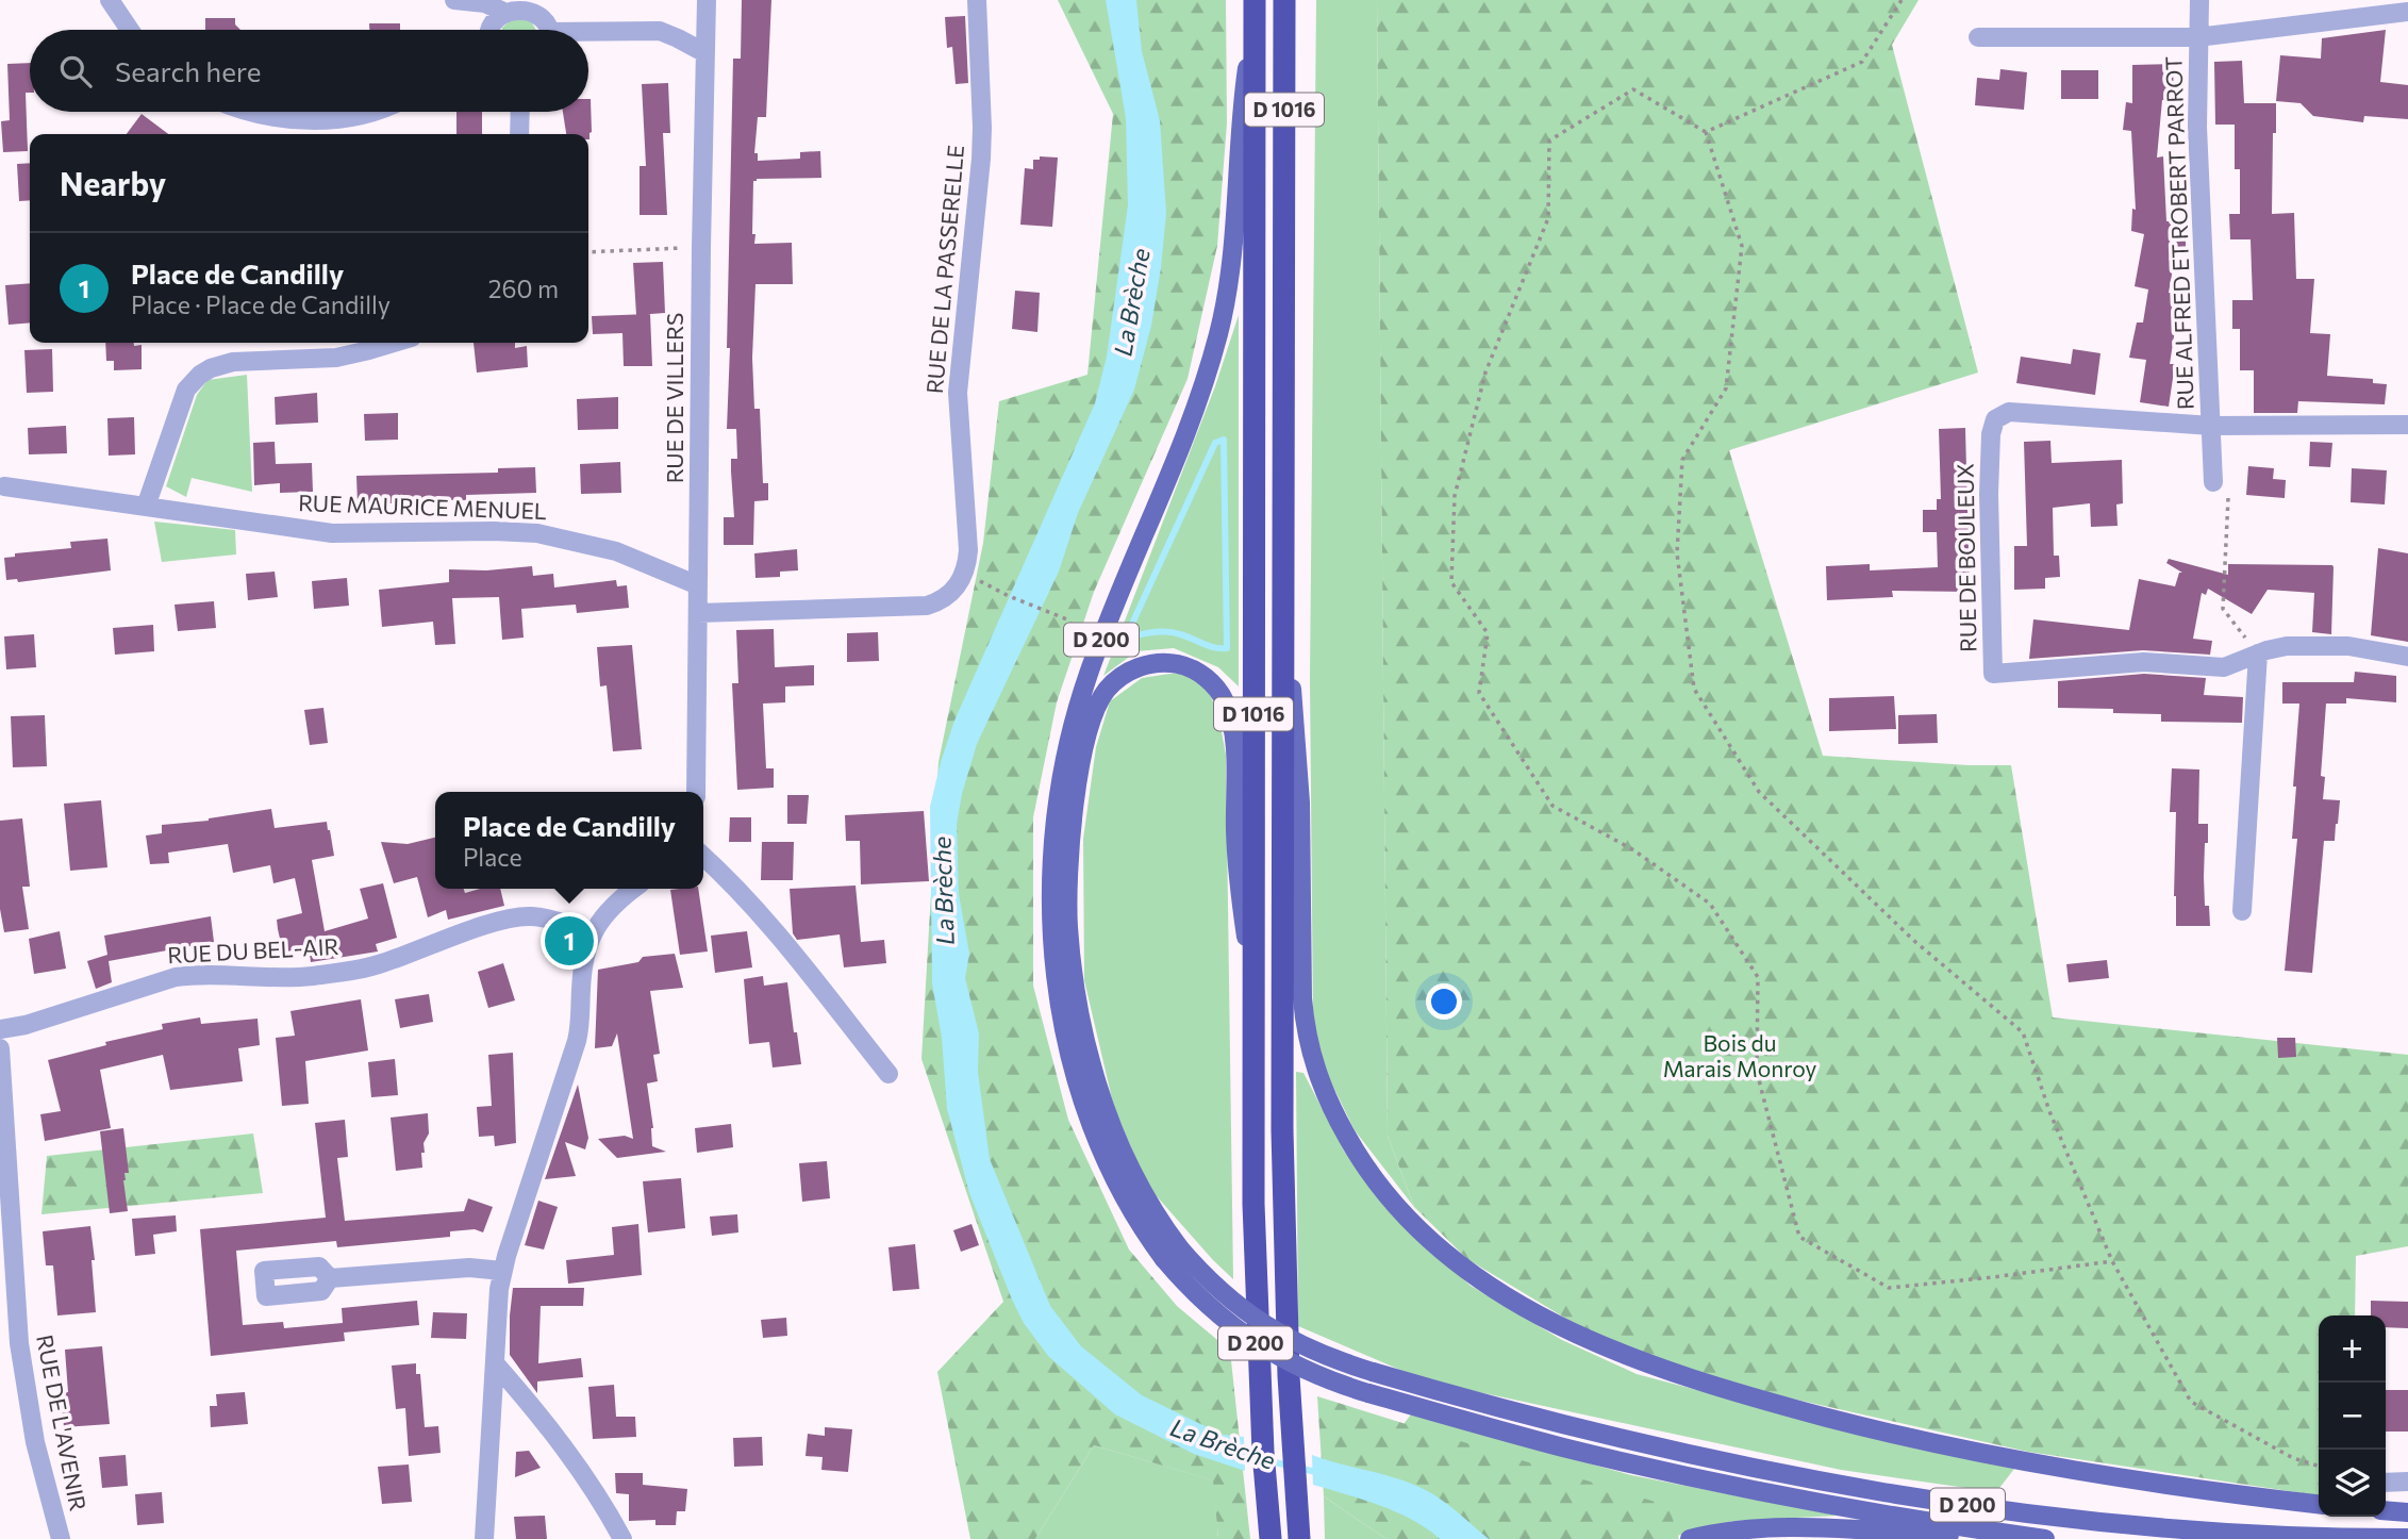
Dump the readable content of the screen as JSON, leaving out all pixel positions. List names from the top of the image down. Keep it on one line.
{"streets":{"highway":["D 1016"],"main road":["D 200"],"street":["RUE ALFRED ET ROBERT PARROT","RUE DE LA PASSERELLE","RUE DE VILLERS","RUE MAURICE MENUEL","RUE DE BOULEUX","RUE DU BEL-AIR","RUE DE L'AVENIR"]},"crossings":[["D 1016","D 200"],["RUE ALFRED ET ROBERT PARROT","RUE DE BOULEUX"],["RUE DE VILLERS","RUE MAURICE MENUEL"]],"water":["La Brèche"],"parks":["Bois du Marais Monroy"],"page":{"search":"Search here","heading":"Nearby","list":[{"mark":"1","name":"Place de Candilly","note":"Place · Place de Candilly","value":"260 m"}],"popup":["Place de Candilly","Place"],"pins":"1","map_buttons":["+","−"]}}
